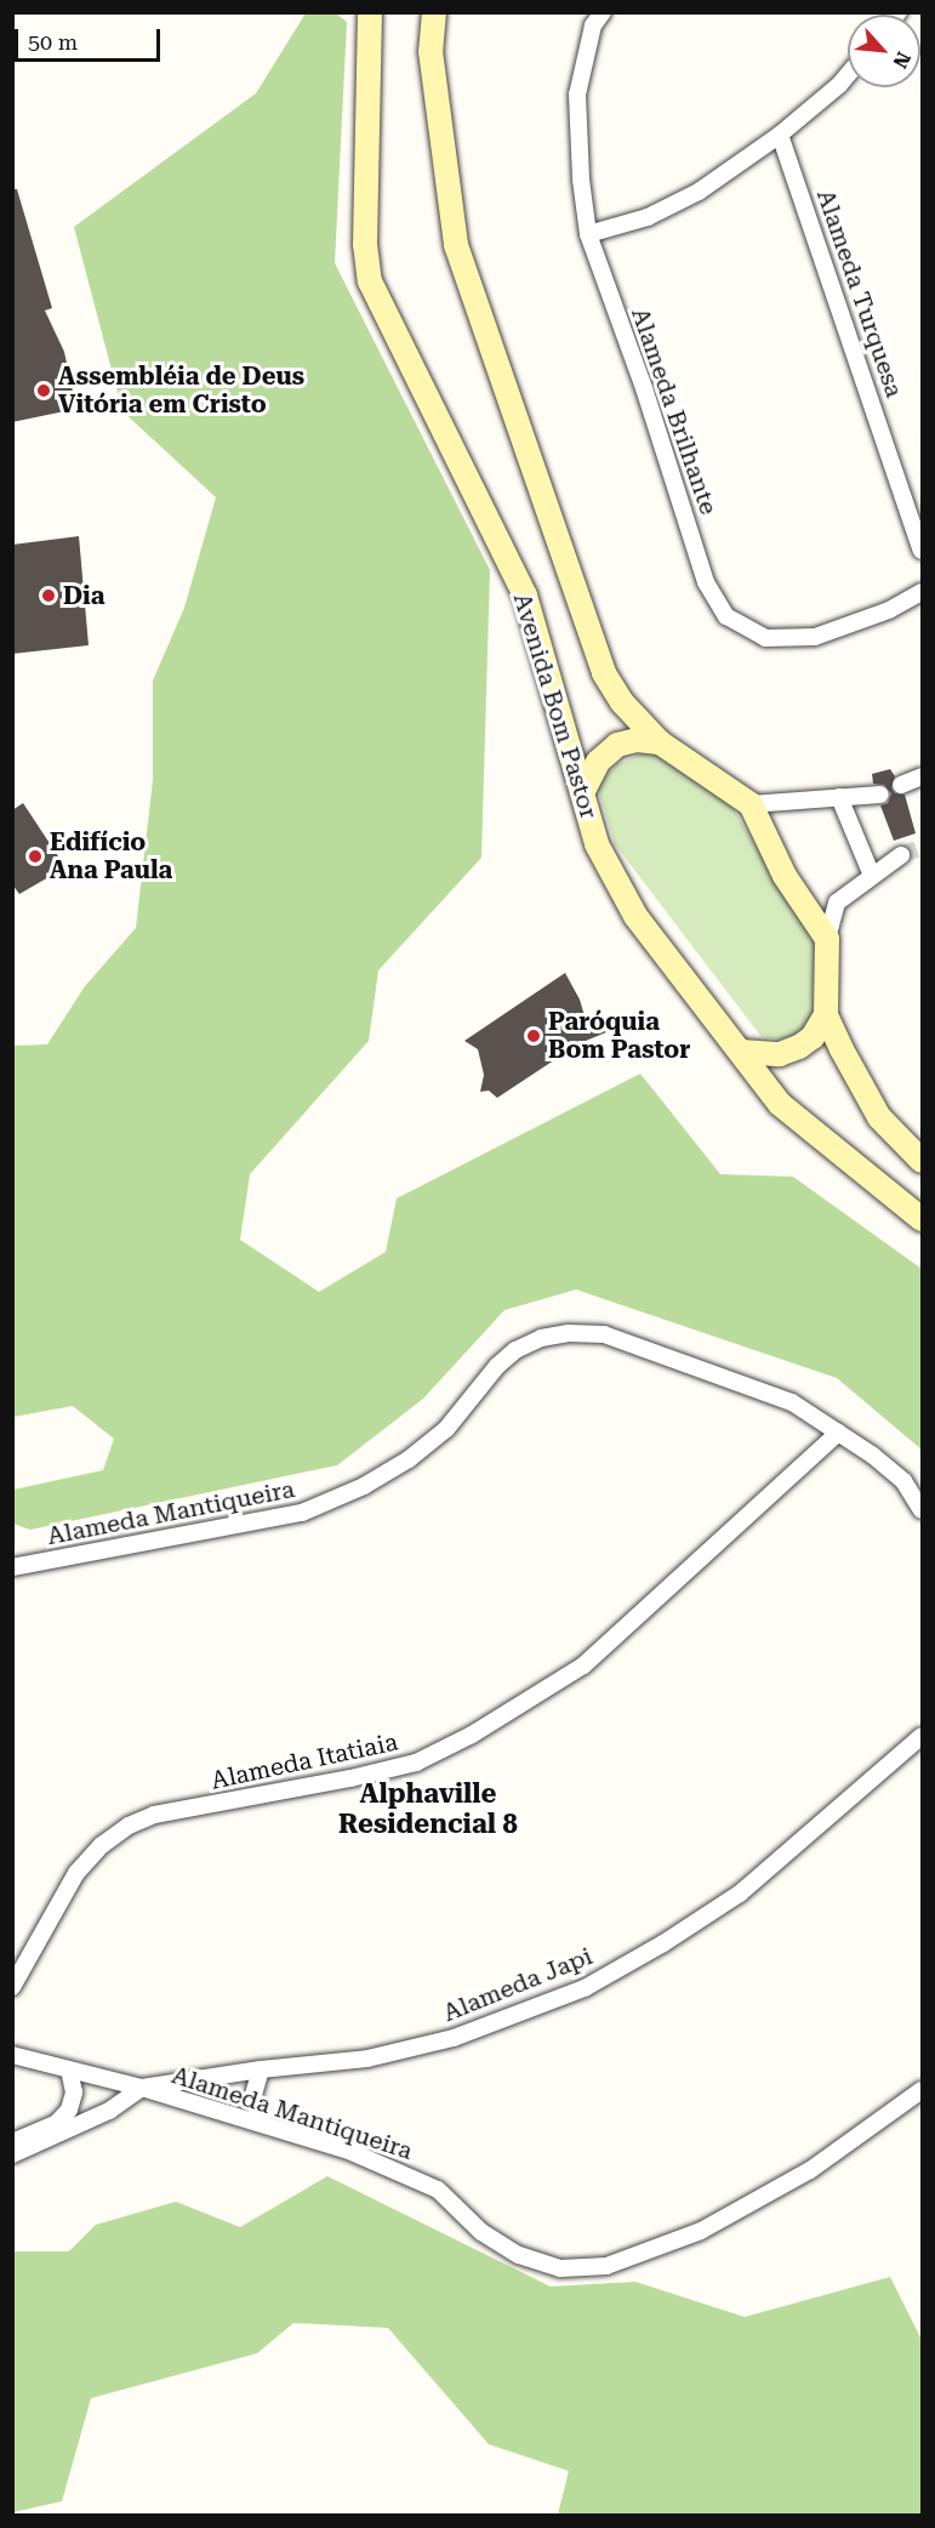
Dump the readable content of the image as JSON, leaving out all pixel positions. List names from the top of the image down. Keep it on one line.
{"streets":{"street":["Alameda Turquesa","Alameda Brilhante","Avenida Bom Pastor","Alameda Mantiqueira","Alameda Itatiaia","Alameda Japi"]},"crossings":[["Alameda Mantiqueira","Alameda Itatiaia"],["Alameda Mantiqueira","Alameda Japi"]],"districts":["Alphaville Residencial 8"],"places":["Assembléia de Deus Vitória em Cristo","Dia","Edifício Ana Paula","Paróquia Bom Pastor"],"scale_bar":"50 m","north":"bottom right"}
